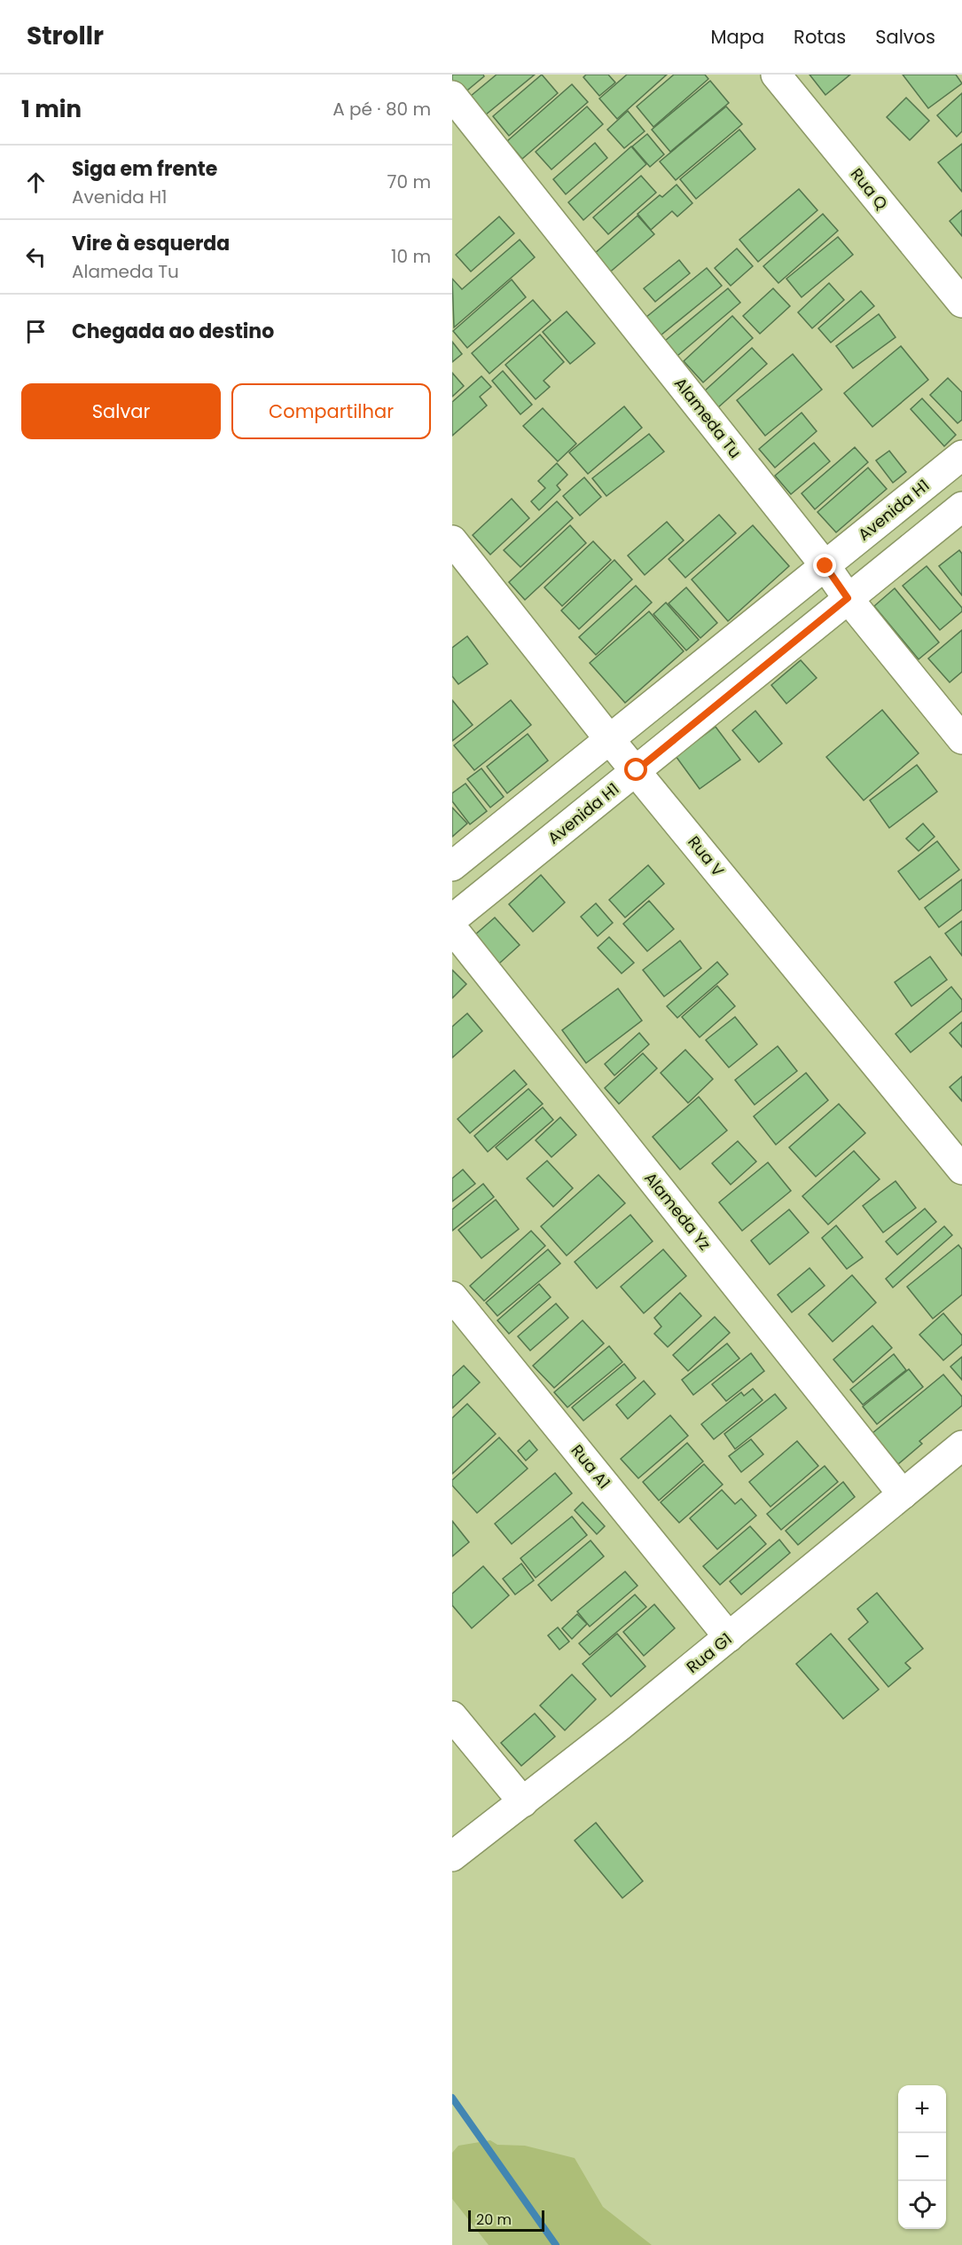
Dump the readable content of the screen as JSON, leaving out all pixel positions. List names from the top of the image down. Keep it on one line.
{"streets":{"street":["Rua Q","Alameda Tu","Avenida H1","Rua V","Alameda Yz","Rua A1","Rua G1"]},"crossings":[["Alameda Tu","Avenida H1"],["Avenida H1","Rua V"],["Alameda Yz","Rua G1"],["Rua A1","Rua G1"]],"scale_bar":"20 m","page":{"header":"Strollr","nav":["Mapa","Rotas","Salvos"],"heading":["1 min","A pé · 80 m"],"list":[["Siga em frente","Avenida H1","70 m"],["Vire à esquerda","Alameda Tu","10 m"],"Chegada ao destino"],"buttons":["Salvar","Compartilhar"],"map_buttons":["+","−"],"scale":"20 m"}}
